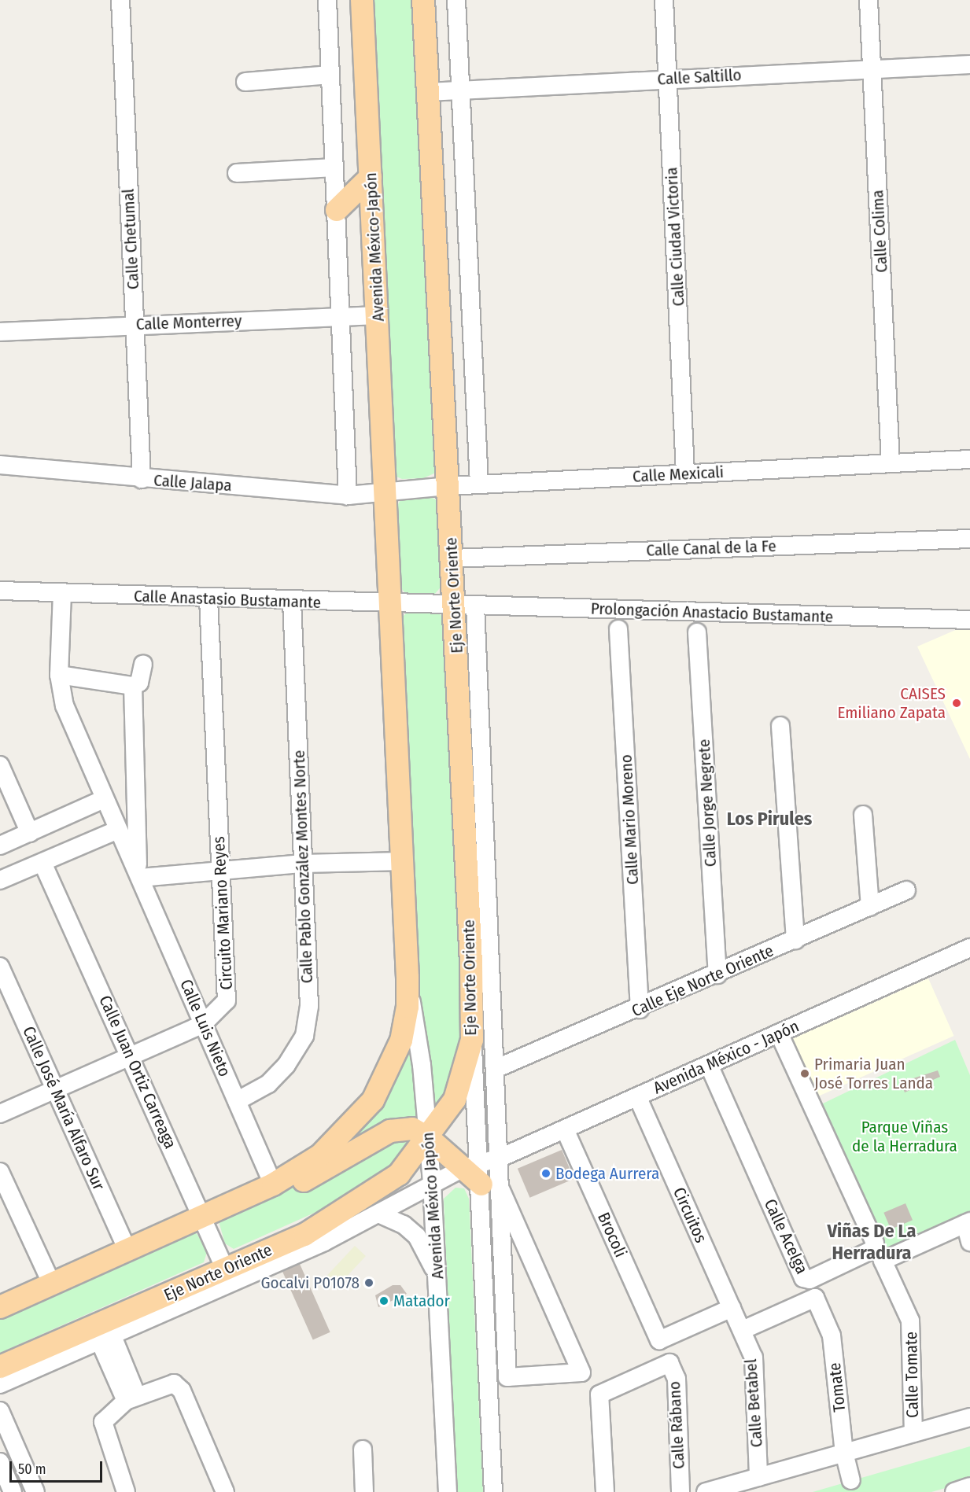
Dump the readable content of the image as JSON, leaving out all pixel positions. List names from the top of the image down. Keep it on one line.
{"streets":{"main road":["Avenida México-Japón","Eje Norte Oriente"],"street":["Calle Saltillo","Calle Colima","Calle Ciudad Victoria","Calle Chetumal","Calle Monterrey","Calle Mexicali","Calle Jalapa","Calle Canal de la Fe","Calle Anastasio Bustamante","Prolongación Anastacio Bustamante","Calle Jorge Negrete","Calle Mario Moreno","Calle Pablo González Montes Norte","Circuito Mariano Reyes","Calle Eje Norte Oriente","Calle Luis Nieto","Avenida México - Japón","Calle Juan Ortiz Carreaga","Calle José María Alfaro Sur","Avenida México Japón","Circuitos","Brocoli","Calle Acelga","Calle Tomate","Tomate","Calle Betabel","Calle Rábano"]},"crossings":[["Calle Saltillo","Calle Colima"],["Calle Saltillo","Calle Ciudad Victoria"],["Calle Colima","Calle Mexicali"],["Calle Ciudad Victoria","Calle Mexicali"],["Calle Chetumal","Calle Monterrey"],["Calle Chetumal","Calle Jalapa"],["Avenida México-Japón","Calle Monterrey"],["Avenida México-Japón","Calle Mexicali"],["Avenida México-Japón","Calle Jalapa"],["Calle Mexicali","Calle Jalapa"],["Calle Mexicali","Eje Norte Oriente"],["Calle Canal de la Fe","Eje Norte Oriente"],["Eje Norte Oriente","Calle Anastasio Bustamante"],["Eje Norte Oriente","Prolongación Anastacio Bustamante"],["Eje Norte Oriente","Calle Eje Norte Oriente"],["Eje Norte Oriente","Avenida México - Japón"],["Eje Norte Oriente","Calle Juan Ortiz Carreaga"],["Eje Norte Oriente","Avenida México Japón"],["Calle Anastasio Bustamante","Prolongación Anastacio Bustamante"],["Calle Anastasio Bustamante","Calle Pablo González Montes Norte"],["Calle Anastasio Bustamante","Circuito Mariano Reyes"],["Calle Anastasio Bustamante","Calle Luis Nieto"],["Calle Jorge Negrete","Calle Eje Norte Oriente"],["Calle Mario Moreno","Calle Eje Norte Oriente"],["Calle Pablo González Montes Norte","Calle Luis Nieto"],["Circuito Mariano Reyes","Calle Luis Nieto"],["Circuito Mariano Reyes","Calle Juan Ortiz Carreaga"],["Circuito Mariano Reyes","Calle José María Alfaro Sur"],["Avenida México - Japón","Calle Juan Ortiz Carreaga"],["Avenida México - Japón","Avenida México Japón"],["Avenida México - Japón","Circuitos"],["Avenida México - Japón","Brocoli"],["Avenida México - Japón","Calle Acelga"],["Circuitos","Brocoli"],["Circuitos","Calle Betabel"],["Brocoli","Calle Betabel"],["Tomate","Calle Betabel"]],"districts":["Los Pirules","Viñas De La Herradura"],"parks":["Parque Viñas de la Herradura"],"places":["CAISES Emiliano Zapata","Primaria Juan José Torres Landa","Bodega Aurrera","Gocalvi P01078","Matador"],"scale_bar":"50 m"}
